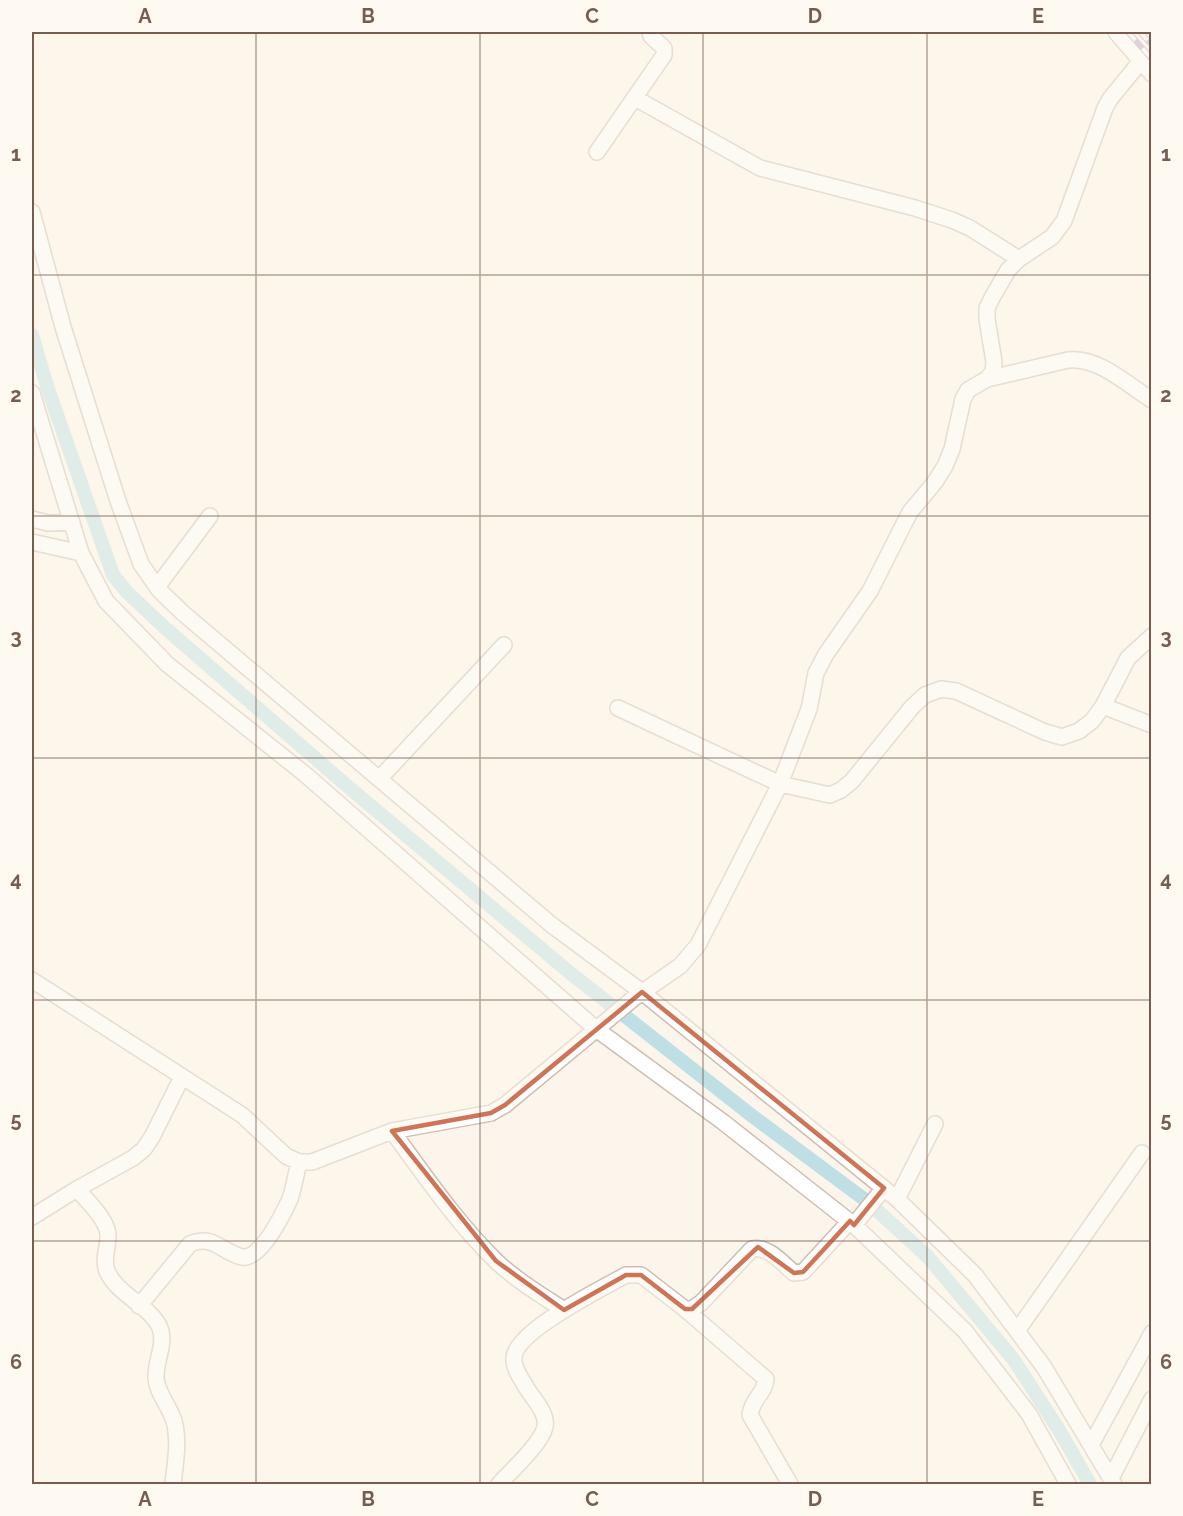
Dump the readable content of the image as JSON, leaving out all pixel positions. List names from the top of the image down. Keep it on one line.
{"grid":{"columns":["A","B","C","D","E"],"rows":["1","2","3","4","5","6"]}}
